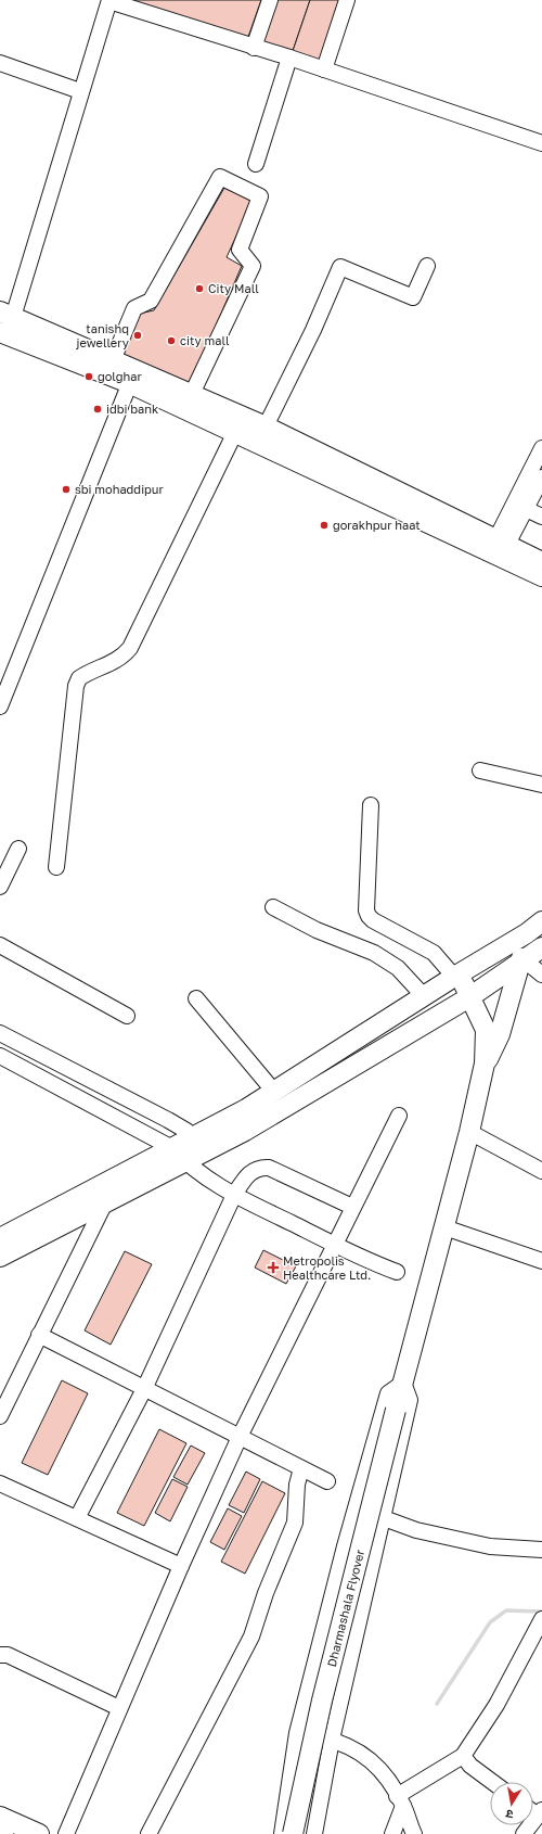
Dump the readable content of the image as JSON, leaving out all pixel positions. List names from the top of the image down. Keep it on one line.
{"streets":{"main road":["Dharmashala Flyover"]},"places":{"other":["City Mall","tanishq jewellery","city mall","golghar","idbi bank","sbi mohaddipur","gorakhpur haat"],"health":["Metropolis Healthcare Ltd."]},"north":"bottom"}
